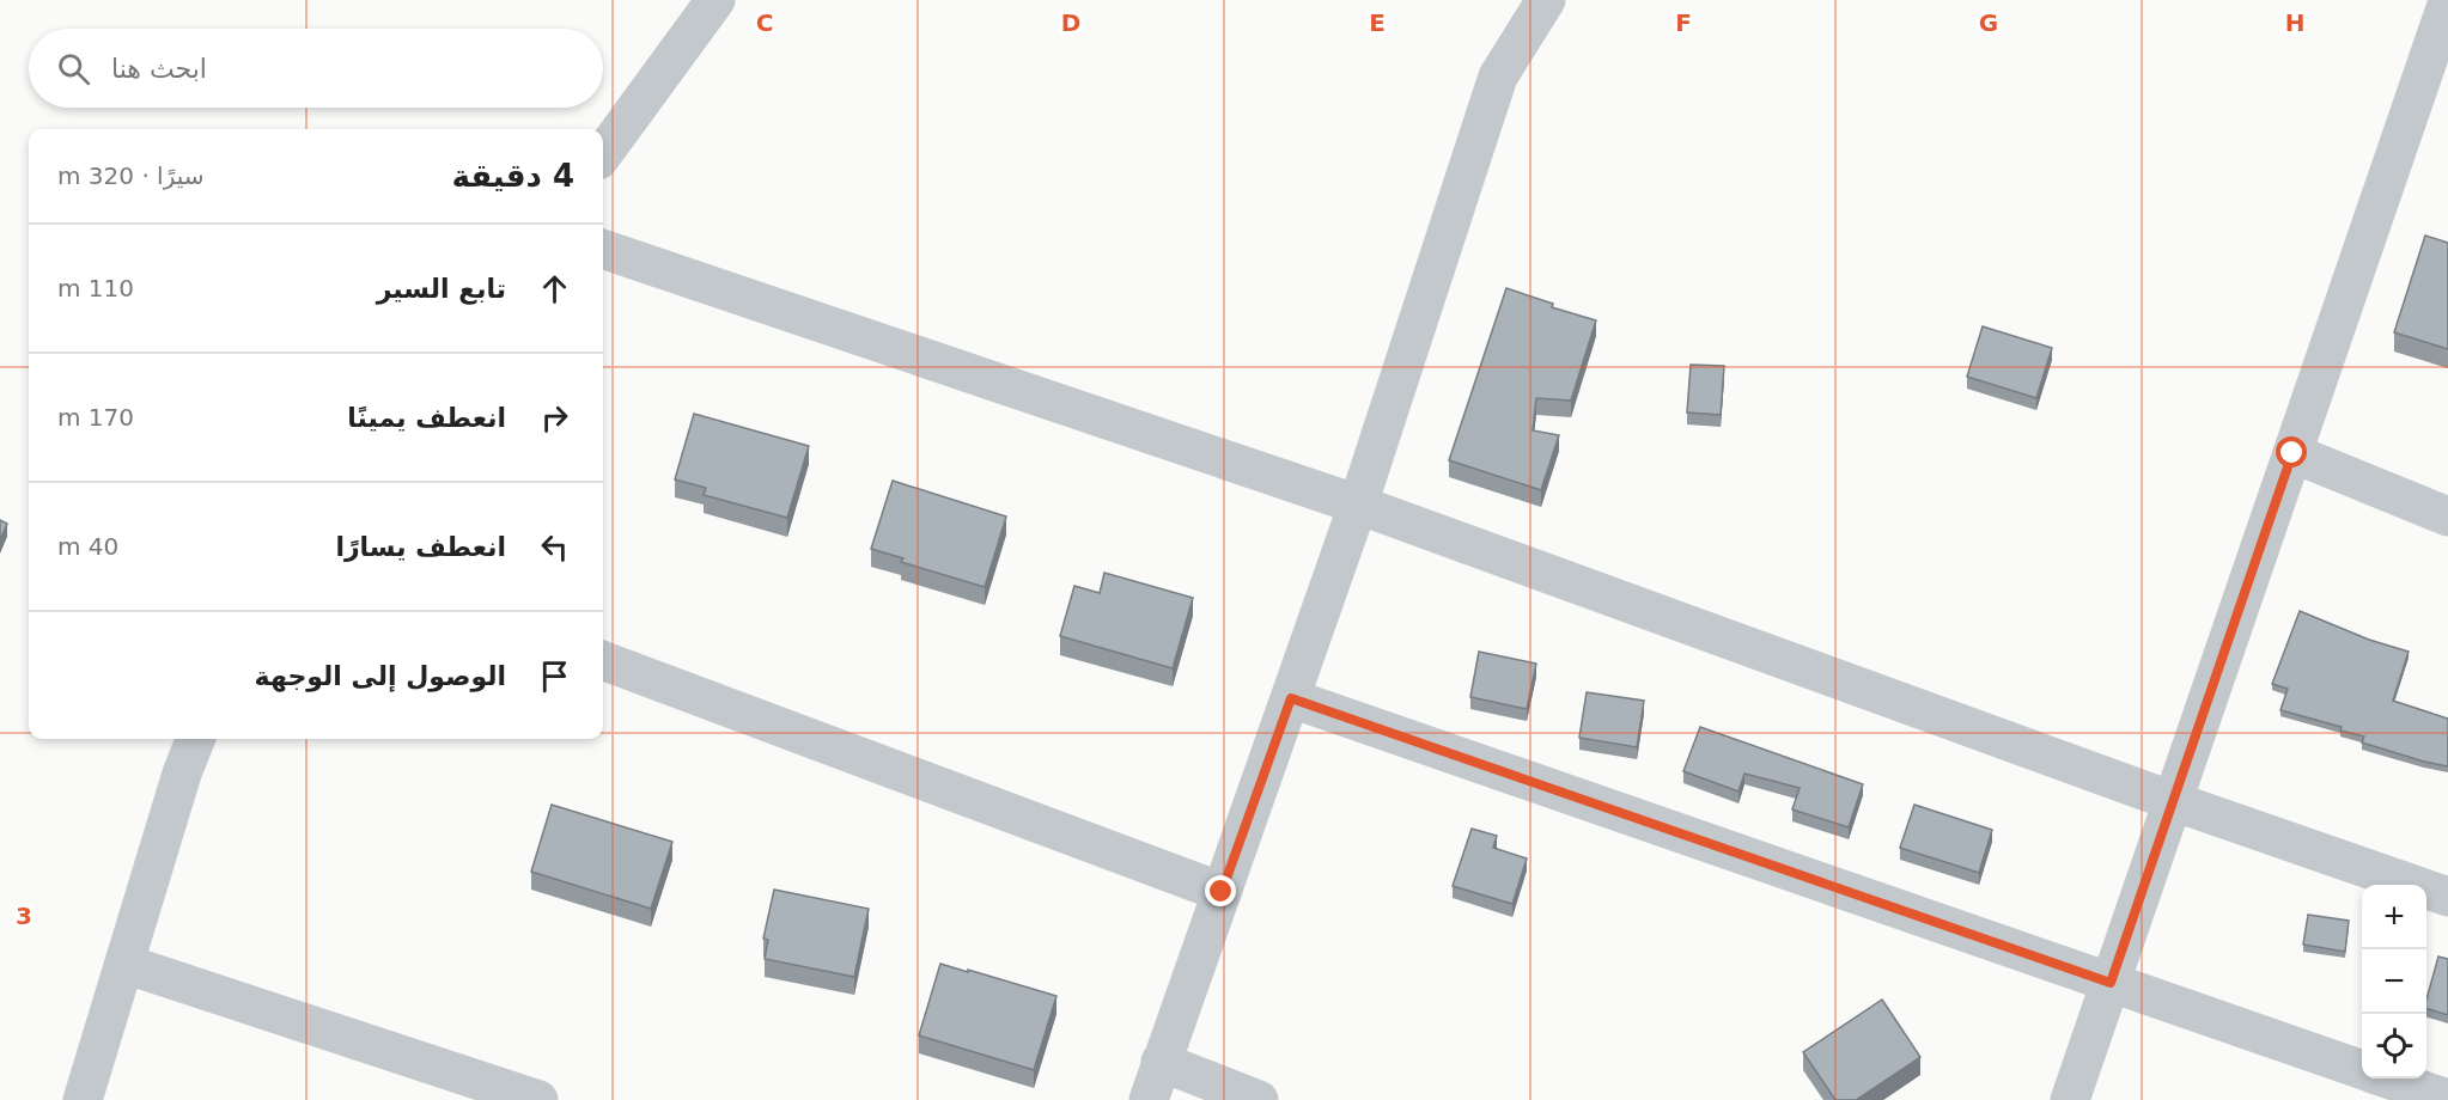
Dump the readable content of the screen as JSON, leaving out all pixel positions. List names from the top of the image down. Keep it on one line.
{"page":{"search":"ابحث هنا","heading":["4 دقيقة","سيرًا · 320 m"],"list":[["تابع السير","110 m"],["انعطف يمينًا","170 m"],["انعطف يسارًا","40 m"],"الوصول إلى الوجهة"],"map_buttons":["+","−"]},"grid":{"columns":["C","D","E","F","G","H"],"rows":["3"]}}
